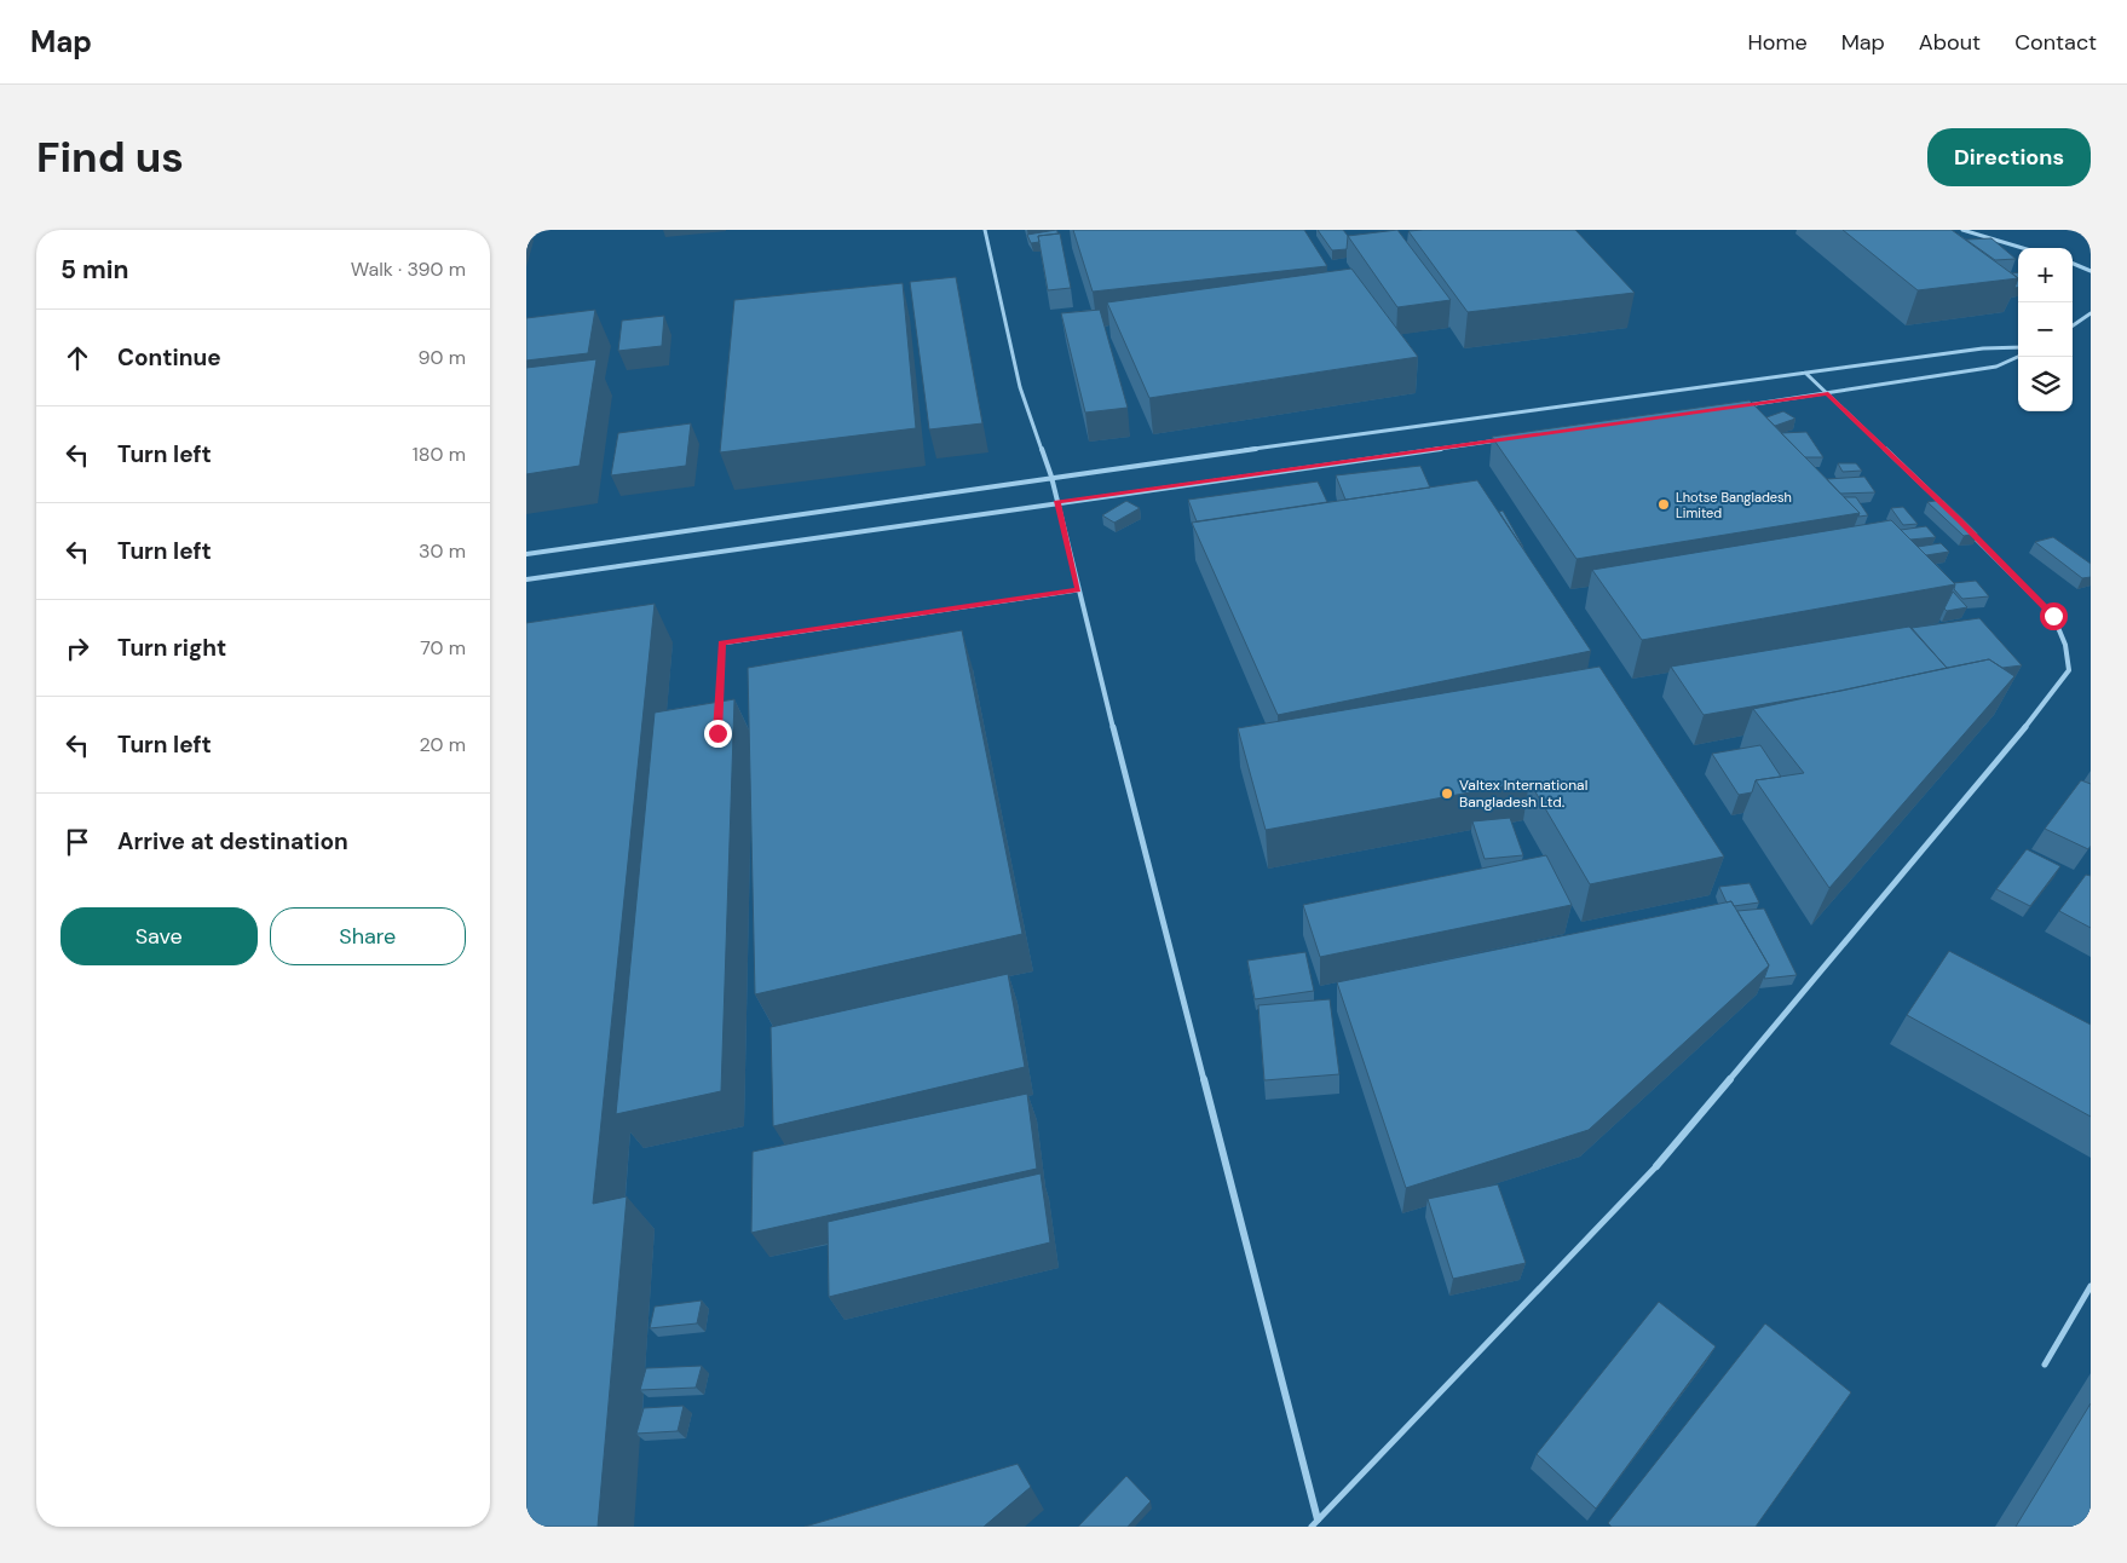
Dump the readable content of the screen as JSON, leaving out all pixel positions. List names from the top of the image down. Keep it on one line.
{"places":["Lhotse Bangladesh Limited","Valtex International Bangladesh Ltd."],"page":{"header":"Map","nav":["Home","Map","About","Contact"],"buttons":["Directions",["Save","Share"]],"title":"Find us","heading":["5 min","Walk · 390 m"],"map_buttons":["+","−"],"list":[["Continue","90 m"],["Turn left","180 m"],["Turn left","30 m"],["Turn right","70 m"],["Turn left","20 m"],"Arrive at destination"]}}
